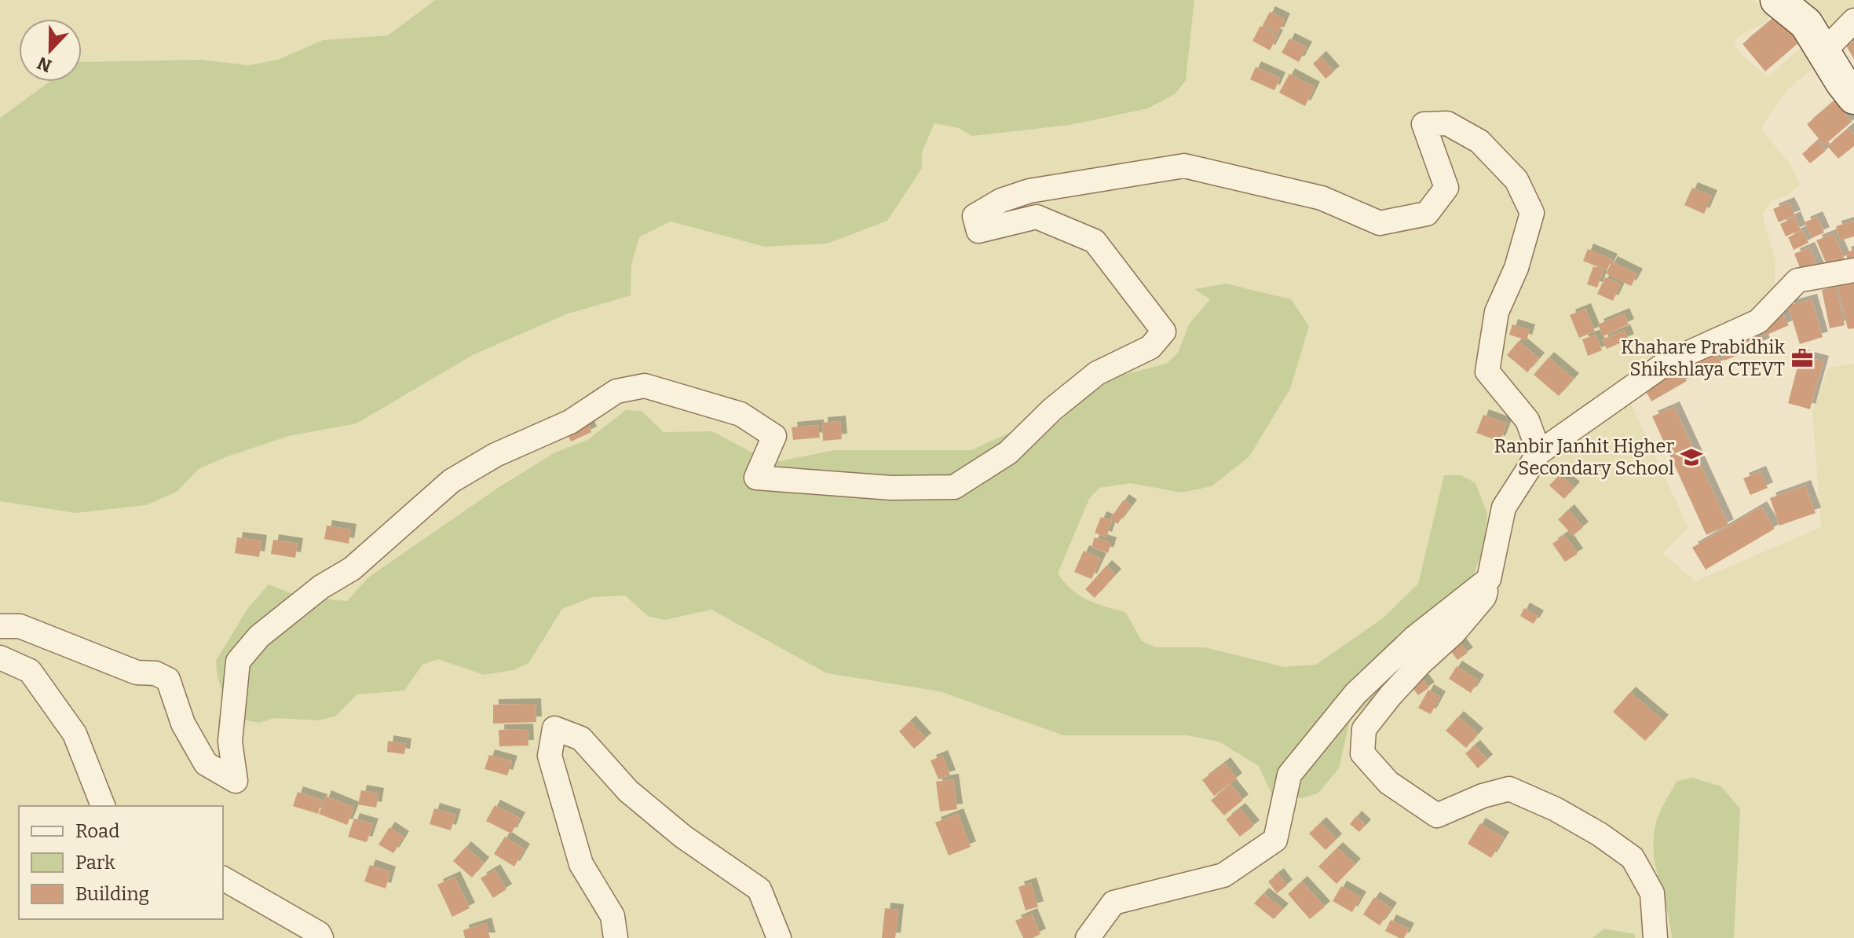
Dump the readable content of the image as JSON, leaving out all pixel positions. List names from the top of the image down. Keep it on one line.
{"places":{"office":["Khahare Prabidhik Shikshlaya CTEVT"],"school or university":["Ranbir Janhit Higher Secondary School"]},"legend":["Road","Park","Building"],"north":"bottom"}
